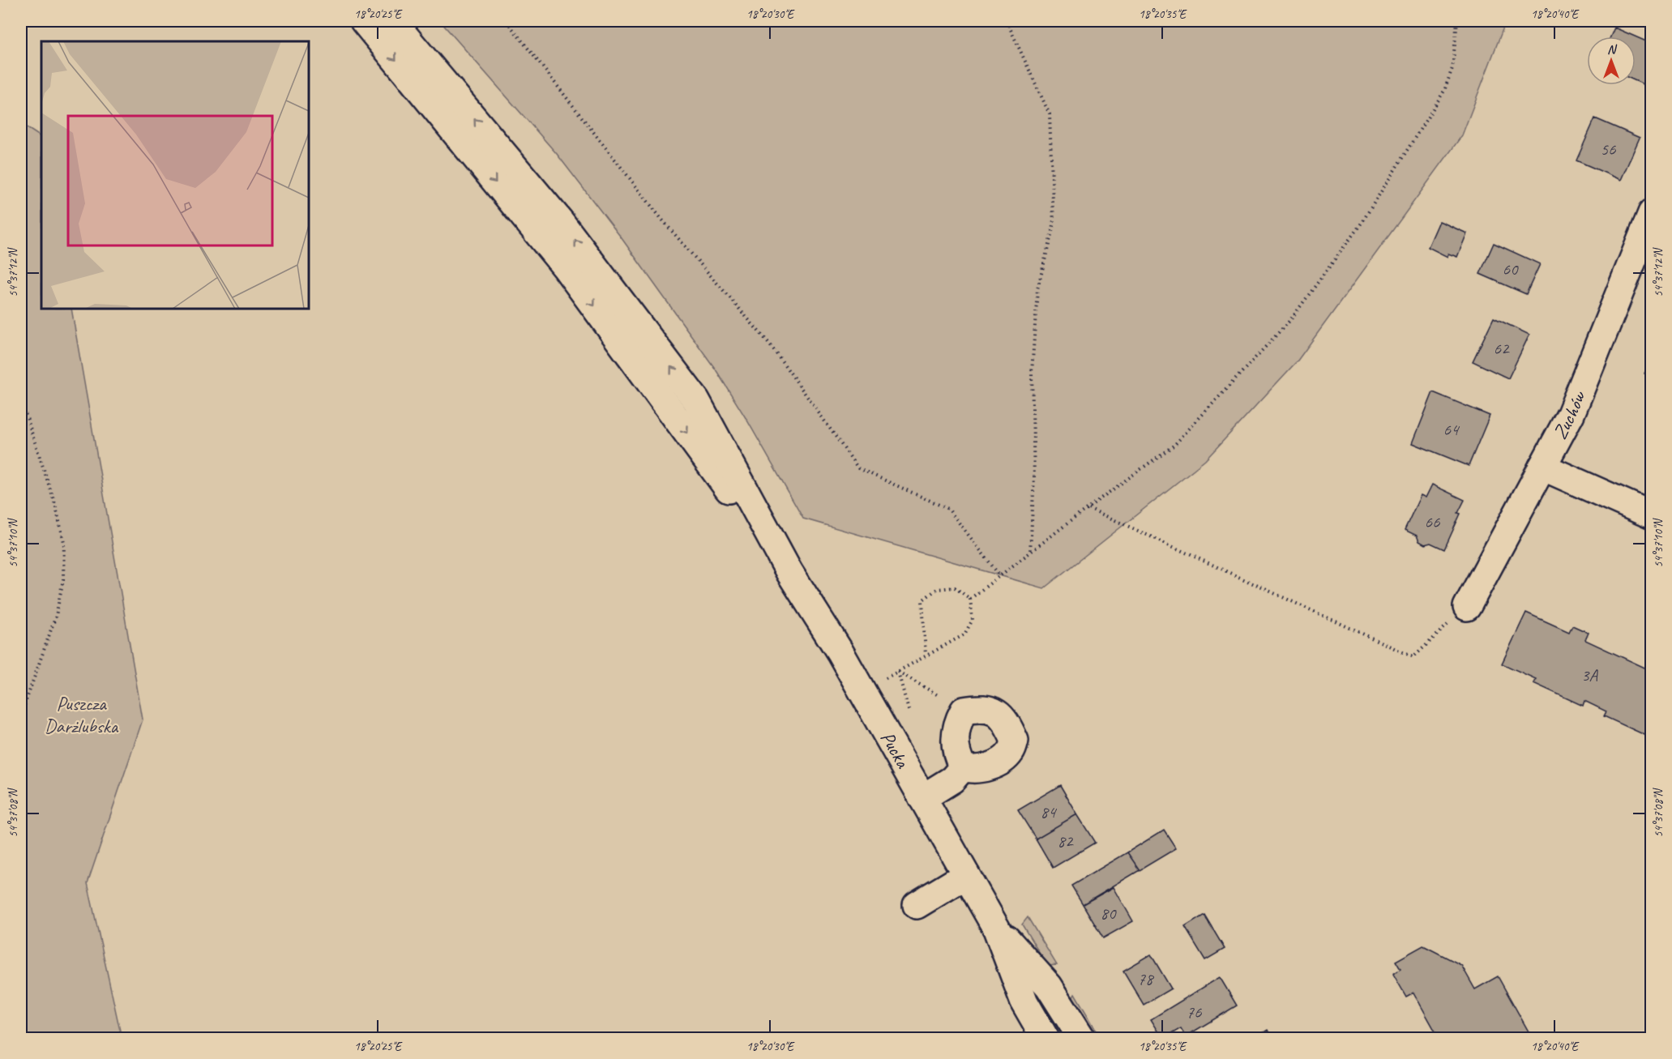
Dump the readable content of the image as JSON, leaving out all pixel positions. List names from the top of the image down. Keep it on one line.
{"streets":{"main road":["Zuchów","Pucka"]},"parks":["Puszcza Darżlubska"],"house_numbers":["56","60","62","64","66","3A","84","82","80","78","76"],"north":"top","coordinates":["18°20'25\"E","18°20'30\"E","18°20'35\"E","18°20'40\"E","54°37'12\"N","54°37'10\"N","54°37'08\"N"]}
